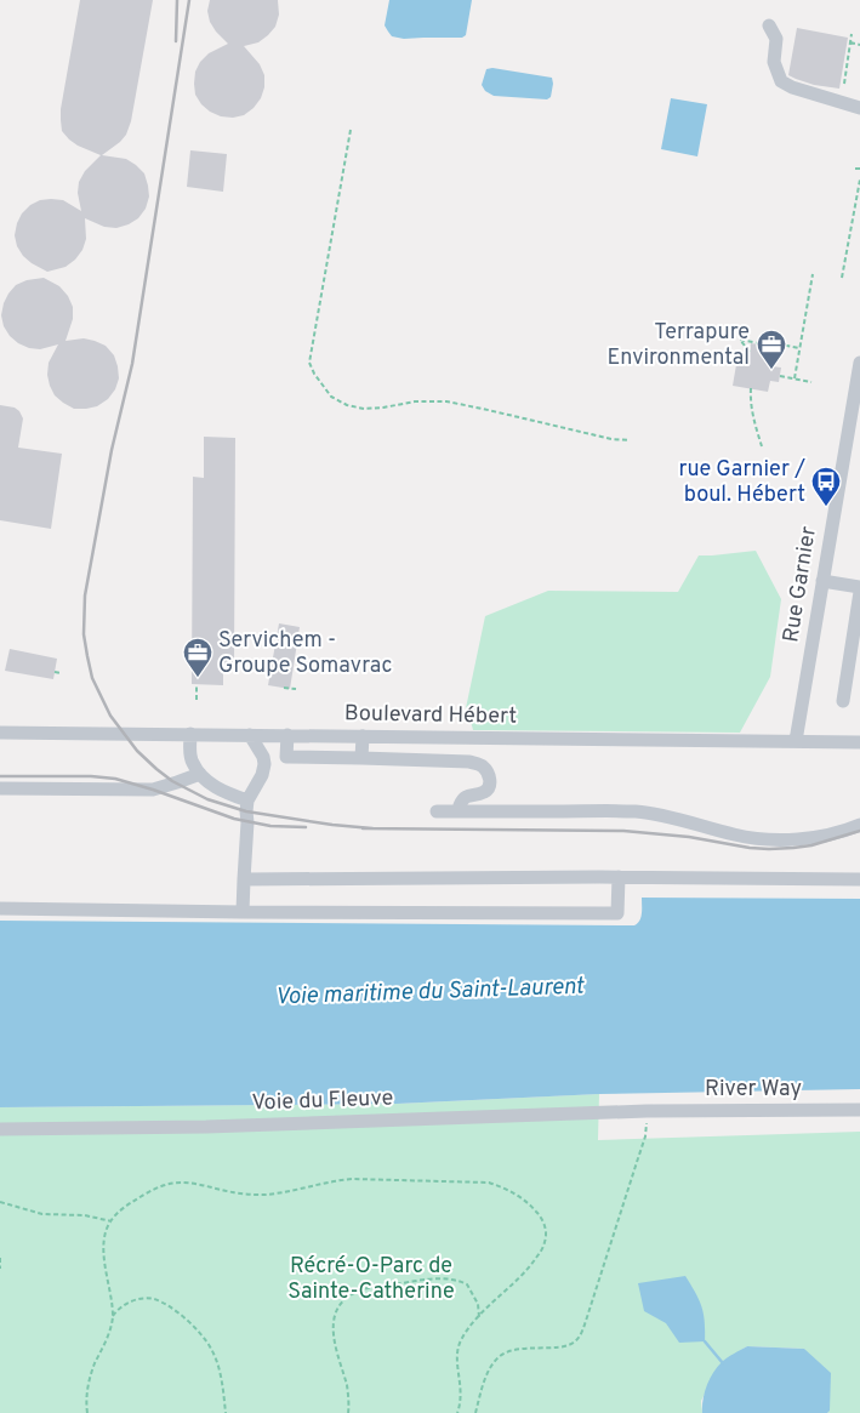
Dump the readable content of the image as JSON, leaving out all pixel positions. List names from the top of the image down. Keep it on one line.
{"streets":{"street":["Rue Garnier","Boulevard Hébert","River Way","Voie du Fleuve"]},"crossings":[["Rue Garnier","Boulevard Hébert"],["River Way","Voie du Fleuve"]],"water":["Voie maritime du Saint-Laurent"],"parks":["Récré-O-Parc de Sainte-Catherine"],"places":{"office":["Terrapure Environmental","Servichem - Groupe Somavrac"],"bus stop":["rue Garnier / boul. Hébert"]}}
